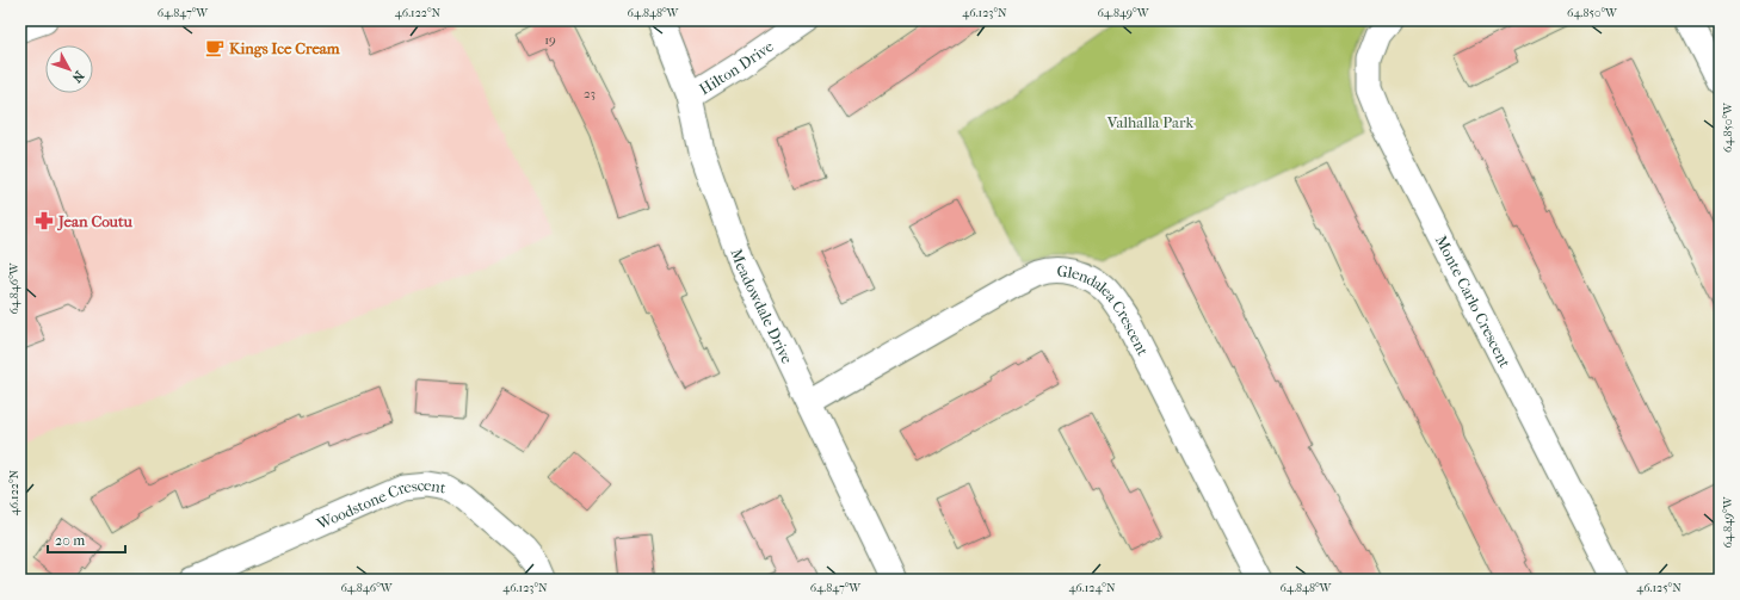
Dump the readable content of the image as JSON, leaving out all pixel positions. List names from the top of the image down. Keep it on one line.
{"streets":{"street":["Hilton Drive","Monte Carlo Crescent","Meadowdale Drive","Glendalea Crescent","Woodstone Crescent"]},"crossings":[["Hilton Drive","Meadowdale Drive"],["Meadowdale Drive","Glendalea Crescent"]],"parks":["Valhalla Park"],"places":{"cafe":["Kings Ice Cream"],"pharmacy":["Jean Coutu"]},"house_numbers":["19","23"],"scale_bar":"20 m","north":"bottom right","coordinates":["64.847°W","46.122°N","64.848°W","46.123°N","64.849°W","64.850°W","64.846°W","46.124°N","46.125°N"]}
